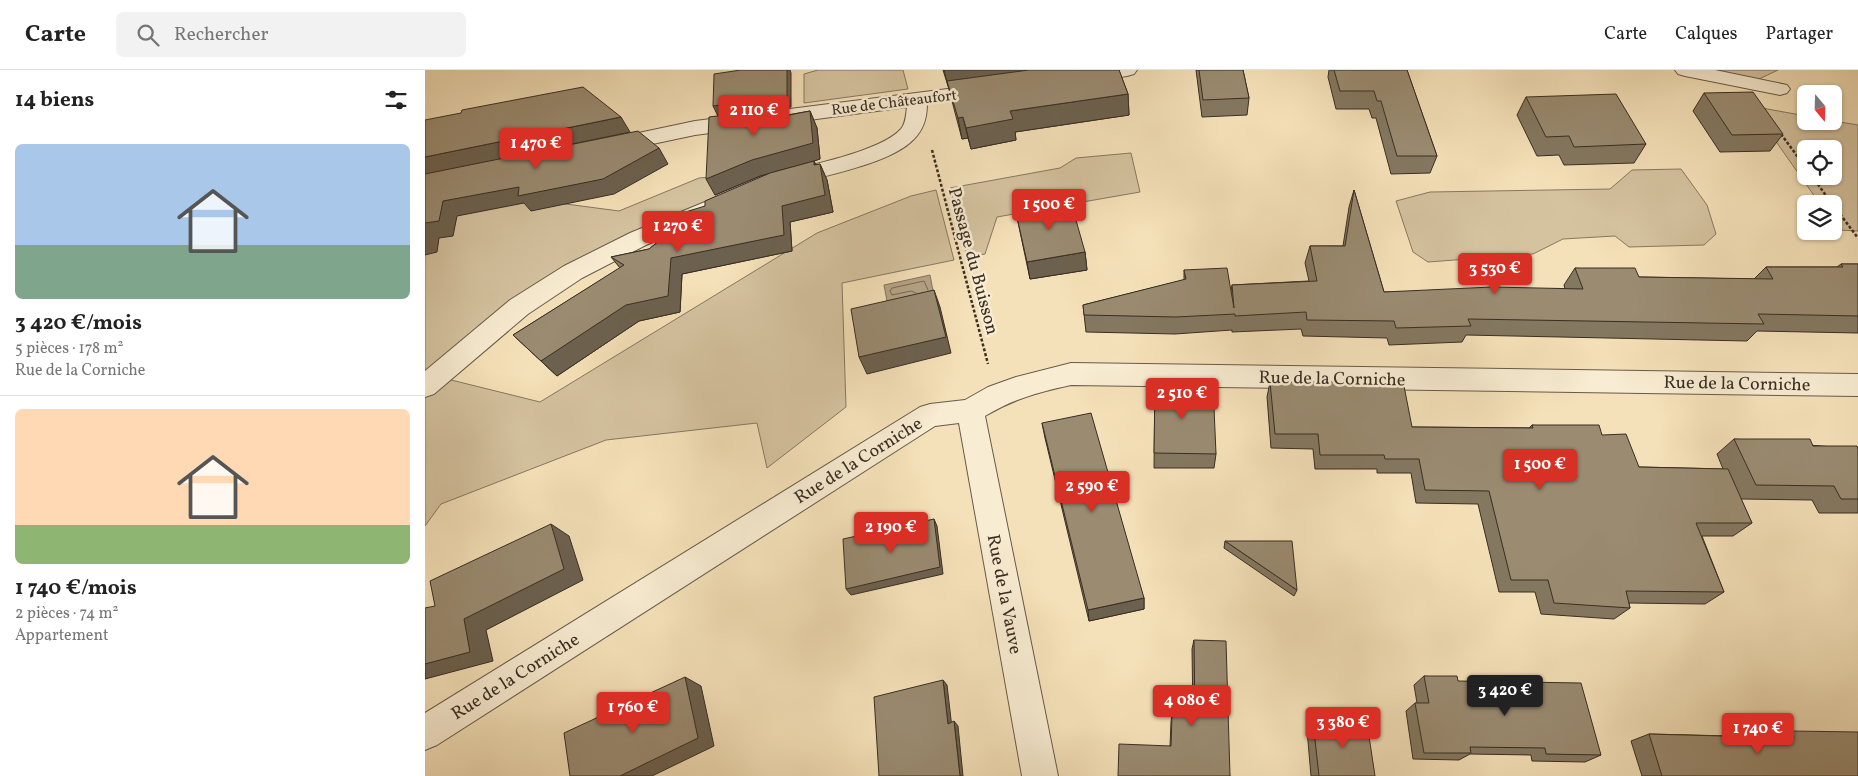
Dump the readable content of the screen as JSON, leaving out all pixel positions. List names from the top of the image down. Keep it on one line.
{"streets":{"street":["Rue de Châteaufort","Rue de la Corniche","Rue de la Vauve"],"path":["Passage du Buisson"]},"crossings":[["Rue de Châteaufort","Passage du Buisson"],["Passage du Buisson","Rue de la Corniche"],["Passage du Buisson","Rue de la Vauve"],["Rue de la Corniche","Rue de la Vauve"]],"north":"bottom","page":{"header":"Carte","search":"Rechercher","nav":["Carte","Calques","Partager"],"heading":"14 biens","price":["2 110 €","1 470 €","1 500 €","1 270 €","3 530 €","2 510 €","1 500 €","2 590 €","2 190 €","3 420 €","4 080 €","1 760 €","3 380 €","1 740 €"],"list":[{"name":"3 420 €/mois","note":"5 pièces · 178 m² · Rue de la Corniche"},{"name":"1 740 €/mois","note":"2 pièces · 74 m² · Appartement"}]}}
